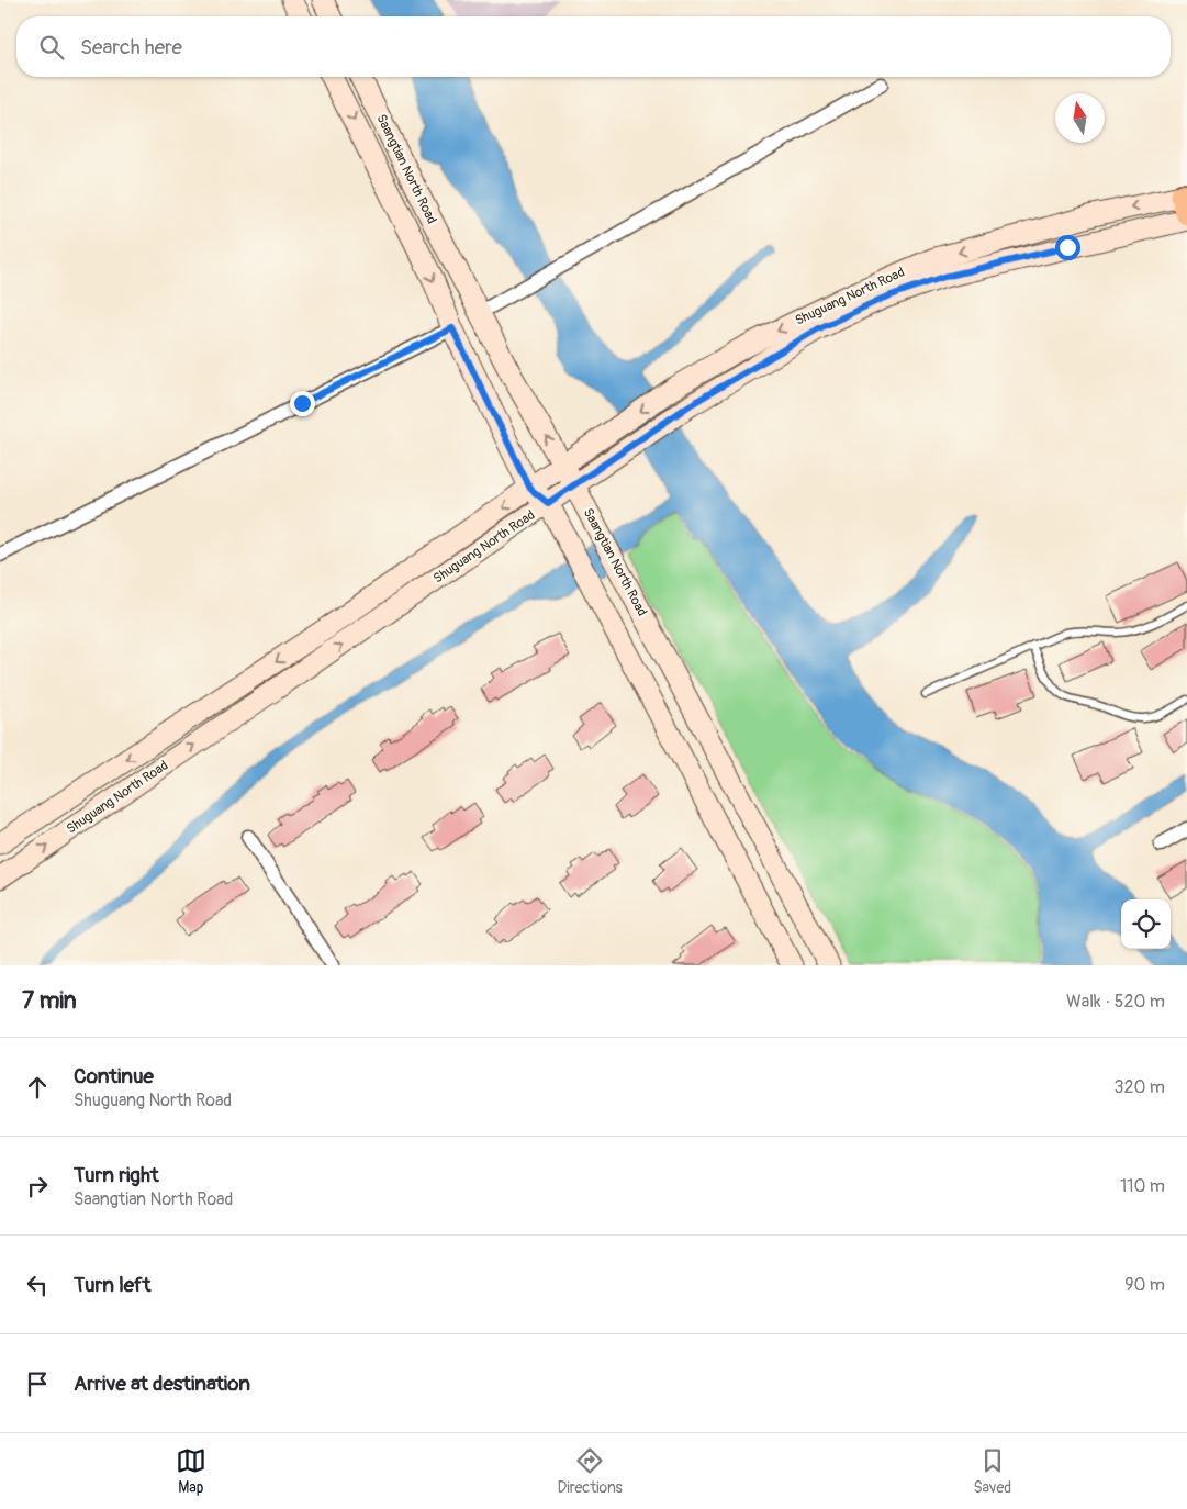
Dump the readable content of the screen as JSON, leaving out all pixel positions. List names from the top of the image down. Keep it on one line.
{"streets":{"main road":["Saangtian North Road","Shuguang North Road"]},"crossings":[["Saangtian North Road","Shuguang North Road"]],"north":"top","page":{"search":"Search here","heading":["7 min","Walk · 520 m"],"list":[["Continue","Shuguang North Road","320 m"],["Turn right","Saangtian North Road","110 m"],["Turn left","90 m"],"Arrive at destination"],"nav":["Map","Directions","Saved"]}}
